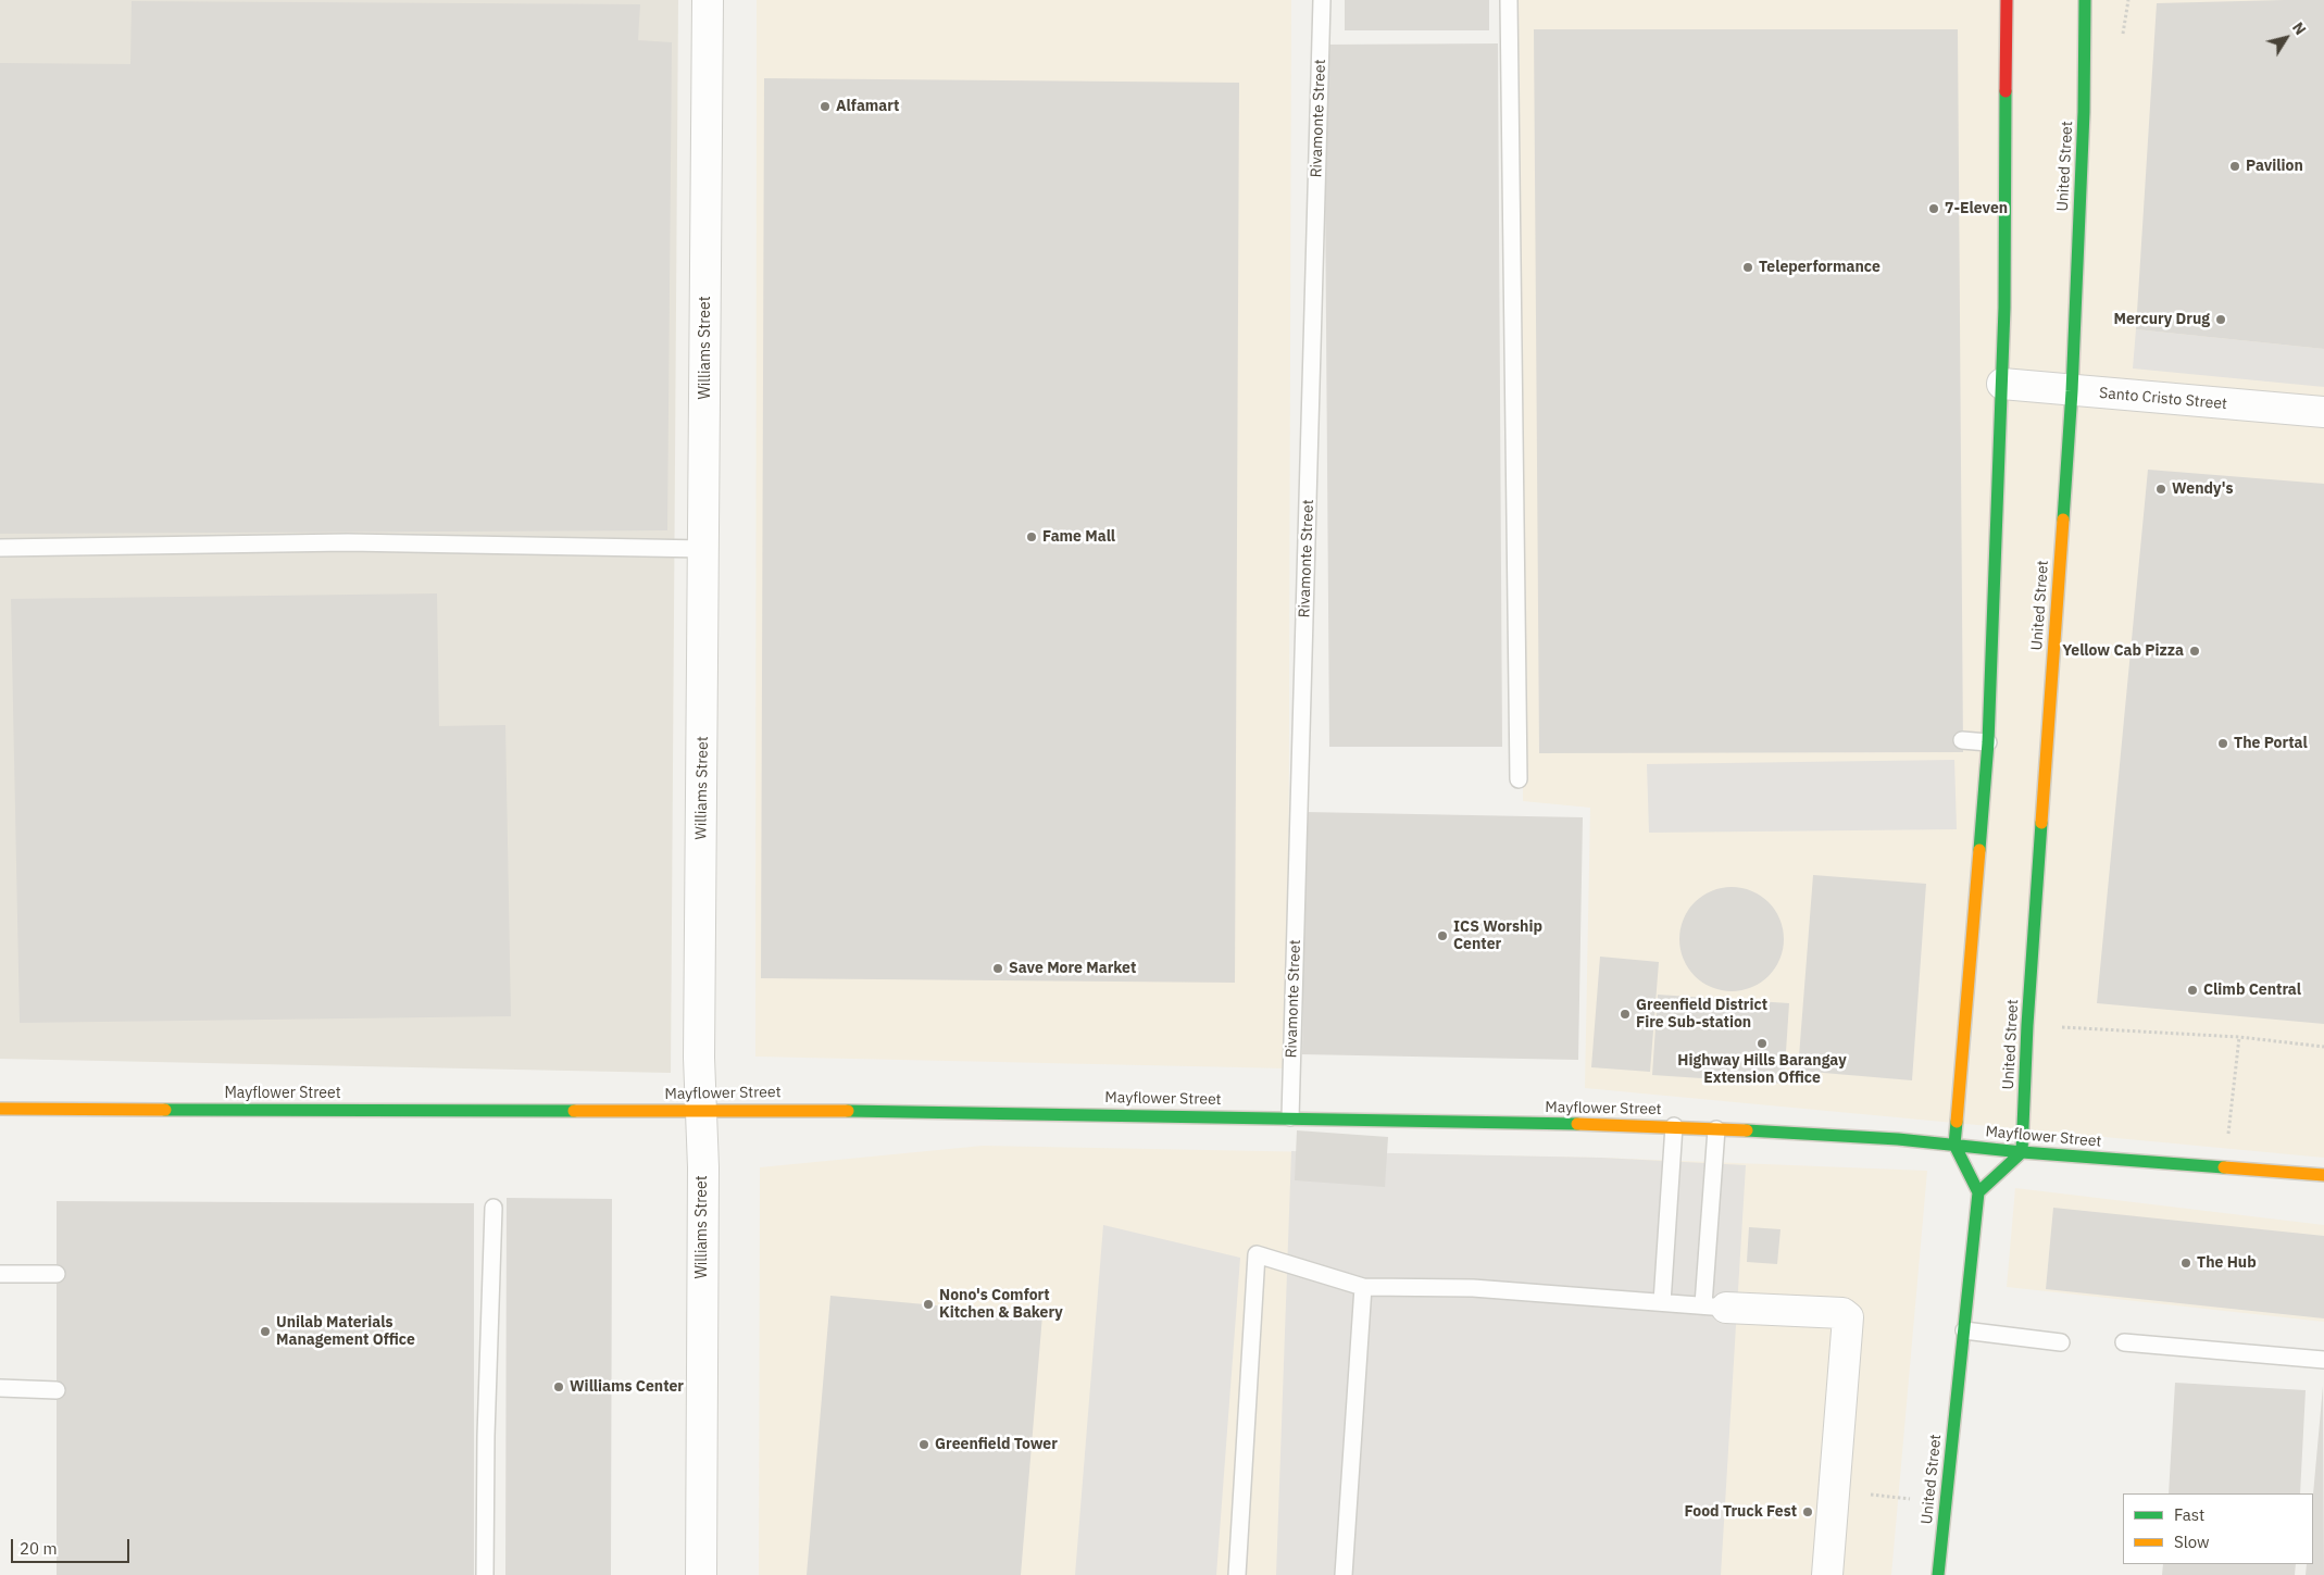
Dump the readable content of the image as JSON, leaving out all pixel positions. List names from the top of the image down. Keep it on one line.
{"streets":{"street":["United Street","Williams Street","Santo Cristo Street","Mayflower Street"],"lane":["Rivamonte Street"]},"crossings":[["Rivamonte Street","Mayflower Street"],["United Street","Santo Cristo Street"],["United Street","Mayflower Street"],["Williams Street","Mayflower Street"]],"places":["Alfamart","Pavilion","7-Eleven","Teleperformance","Mercury Drug","Wendy's","Fame Mall","Yellow Cab Pizza","The Portal","ICS Worship Center","Save More Market","Climb Central","Greenfield District Fire Sub-station","Highway Hills Barangay Extension Office","The Hub","Nono's Comfort Kitchen & Bakery","Unilab Materials Management Office","Williams Center","Greenfield Tower","Food Truck Fest"],"legend":["Fast","Slow"],"scale_bar":"20 m","north":"top right"}
